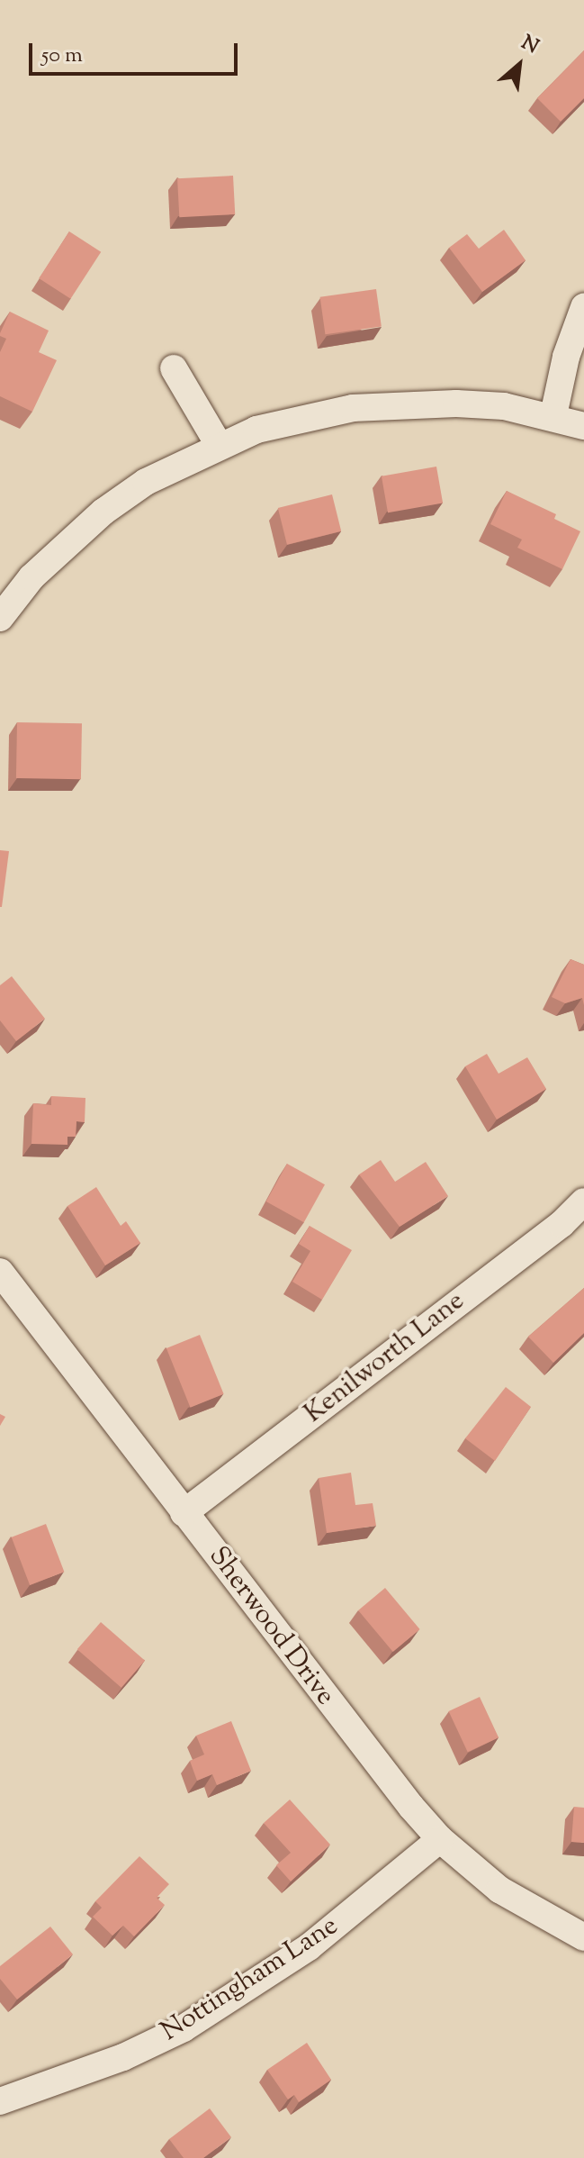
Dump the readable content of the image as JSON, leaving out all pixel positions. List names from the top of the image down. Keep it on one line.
{"streets":{"street":["Kenilworth Lane","Sherwood Drive","Nottingham Lane"]},"crossings":[["Kenilworth Lane","Sherwood Drive"],["Sherwood Drive","Nottingham Lane"]],"scale_bar":"50 m","north":"top right"}
